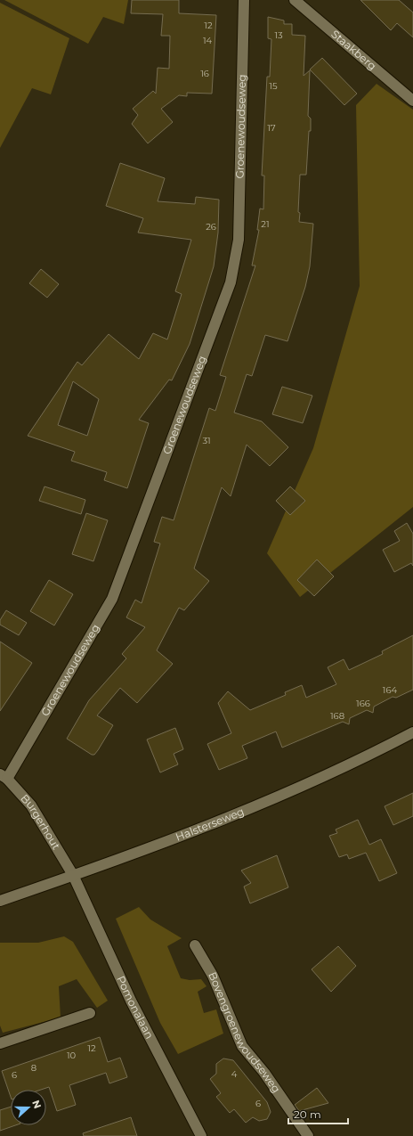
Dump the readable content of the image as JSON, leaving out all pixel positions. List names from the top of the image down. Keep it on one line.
{"streets":{"street":["Staakberg","Groenewoudseweg","Burgerhout","Halsterseweg","Pomonalaan","Bovengroenewoudseweg"]},"crossings":[["Groenewoudseweg","Burgerhout"],["Burgerhout","Halsterseweg"],["Burgerhout","Pomonalaan"],["Halsterseweg","Pomonalaan"]],"house_numbers":["12","13","14","16","15","17","21","26","31","164","166","168","12","10","8","4","6","6"],"scale_bar":"20 m","north":"right"}
